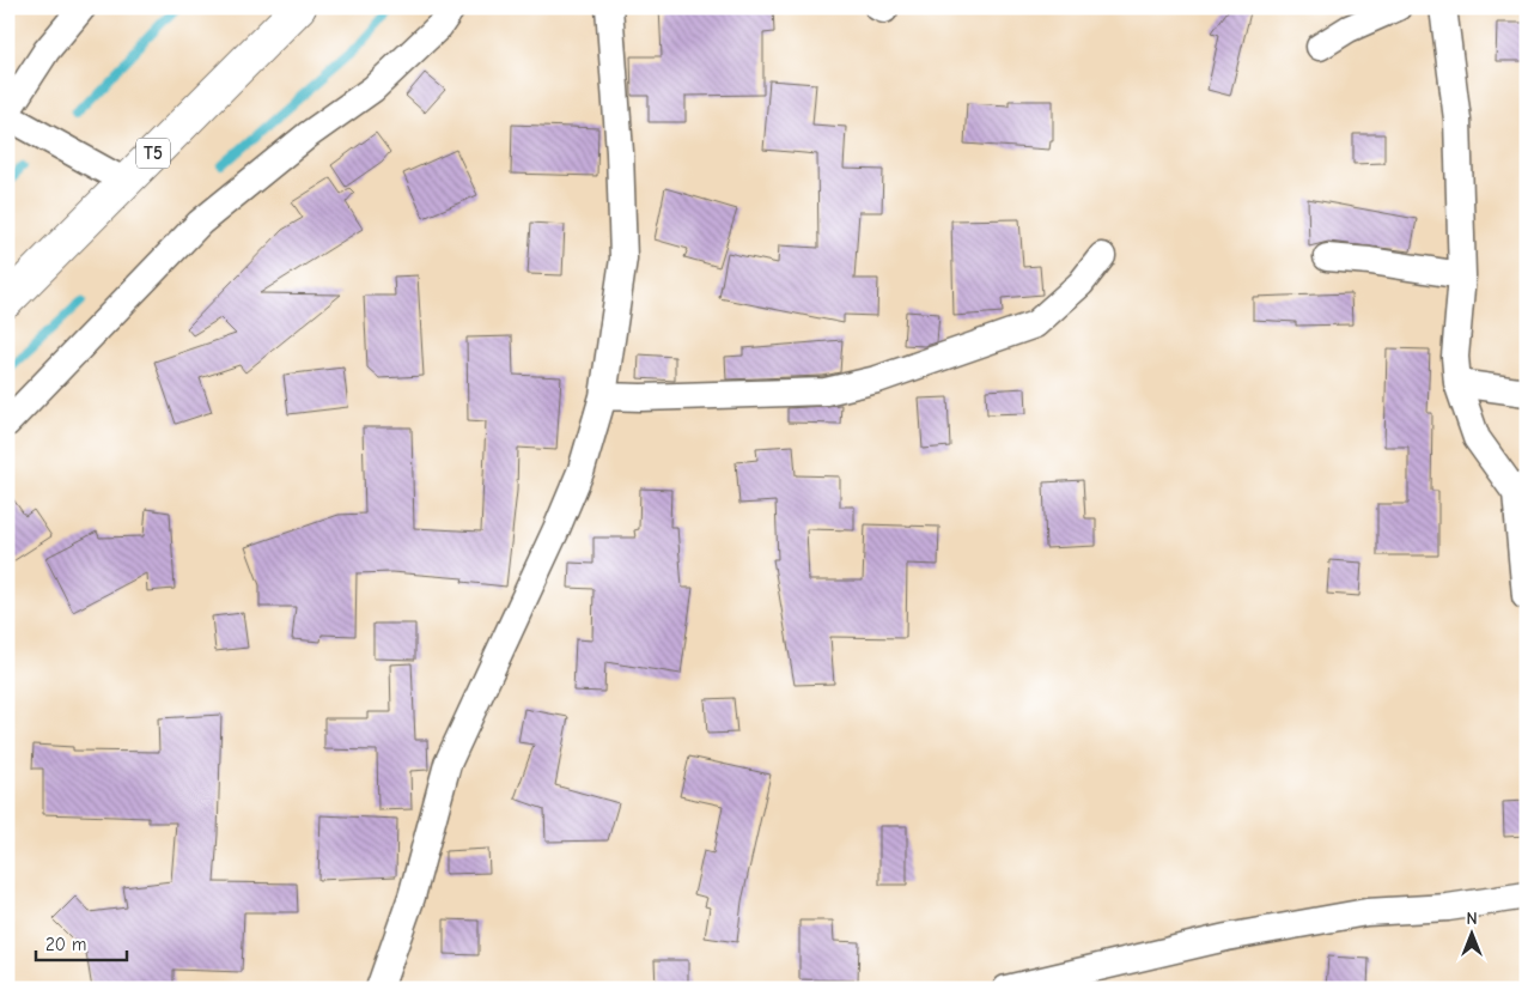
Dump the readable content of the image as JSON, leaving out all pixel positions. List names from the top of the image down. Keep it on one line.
{"streets":{"highway":["T5"]},"scale_bar":"20 m","north":"top"}
